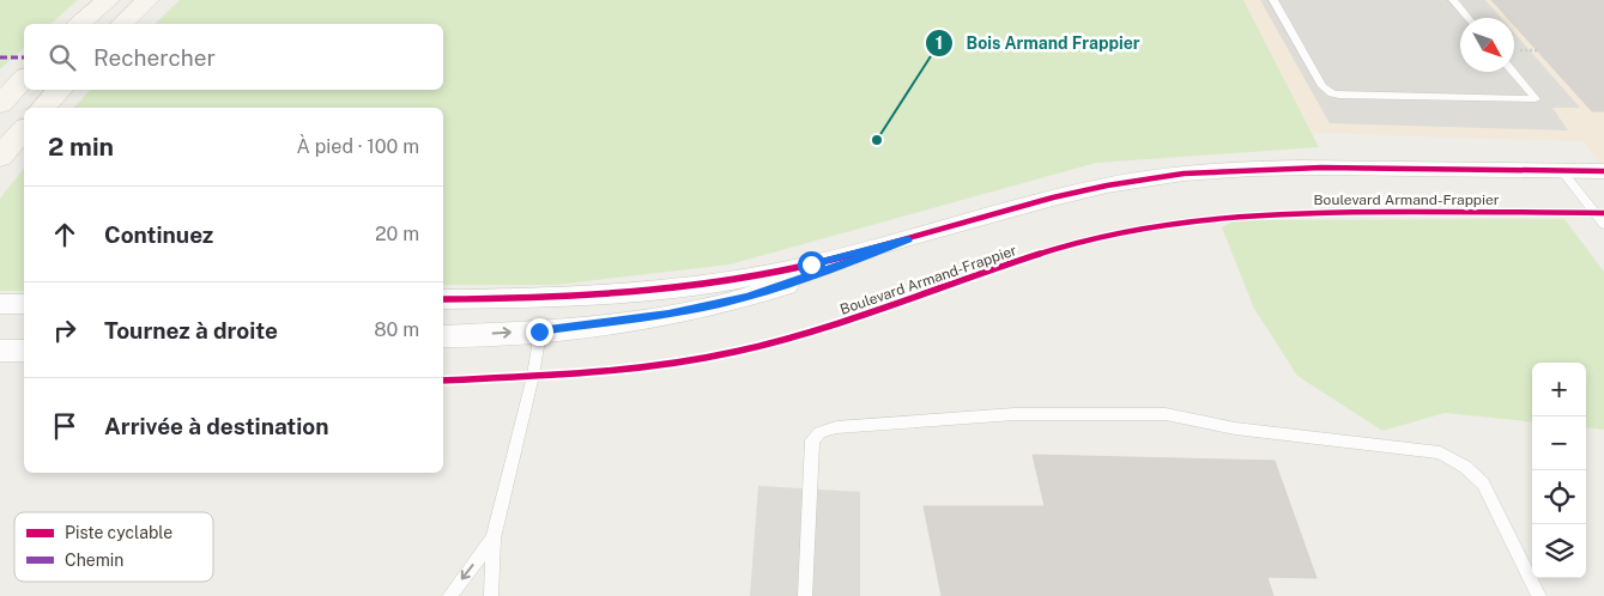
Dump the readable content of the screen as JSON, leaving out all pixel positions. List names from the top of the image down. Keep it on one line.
{"streets":{"street":["Boulevard Armand-Frappier"]},"places":["Bois Armand Frappier"],"legend":["Piste cyclable","Chemin"],"north":"bottom right","page":{"search":"Rechercher","heading":["2 min","À pied · 100 m"],"list":[["Continuez","20 m"],["Tournez à droite","80 m"],"Arrivée à destination"],"map_buttons":["+","−"]}}
